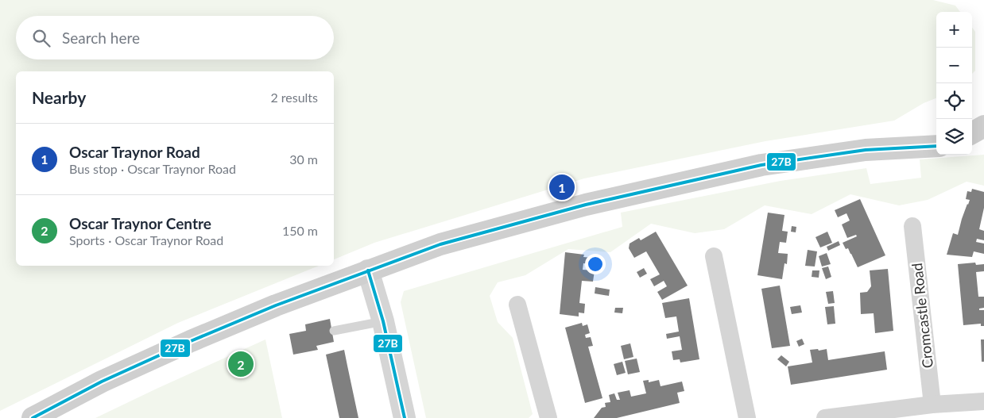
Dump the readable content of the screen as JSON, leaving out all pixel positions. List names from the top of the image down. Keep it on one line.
{"streets":{"street":["Cromcastle Road"]},"lines":["transit line 27B"],"page":{"map_buttons":["+","−"],"search":"Search here","heading":["Nearby","2 results"],"list":[{"mark":"1","name":"Oscar Traynor Road","note":"Bus stop · Oscar Traynor Road","value":"30 m"},{"mark":"2","name":"Oscar Traynor Centre","note":"Sports · Oscar Traynor Road","value":"150 m"}],"pins":["1","2"]}}
